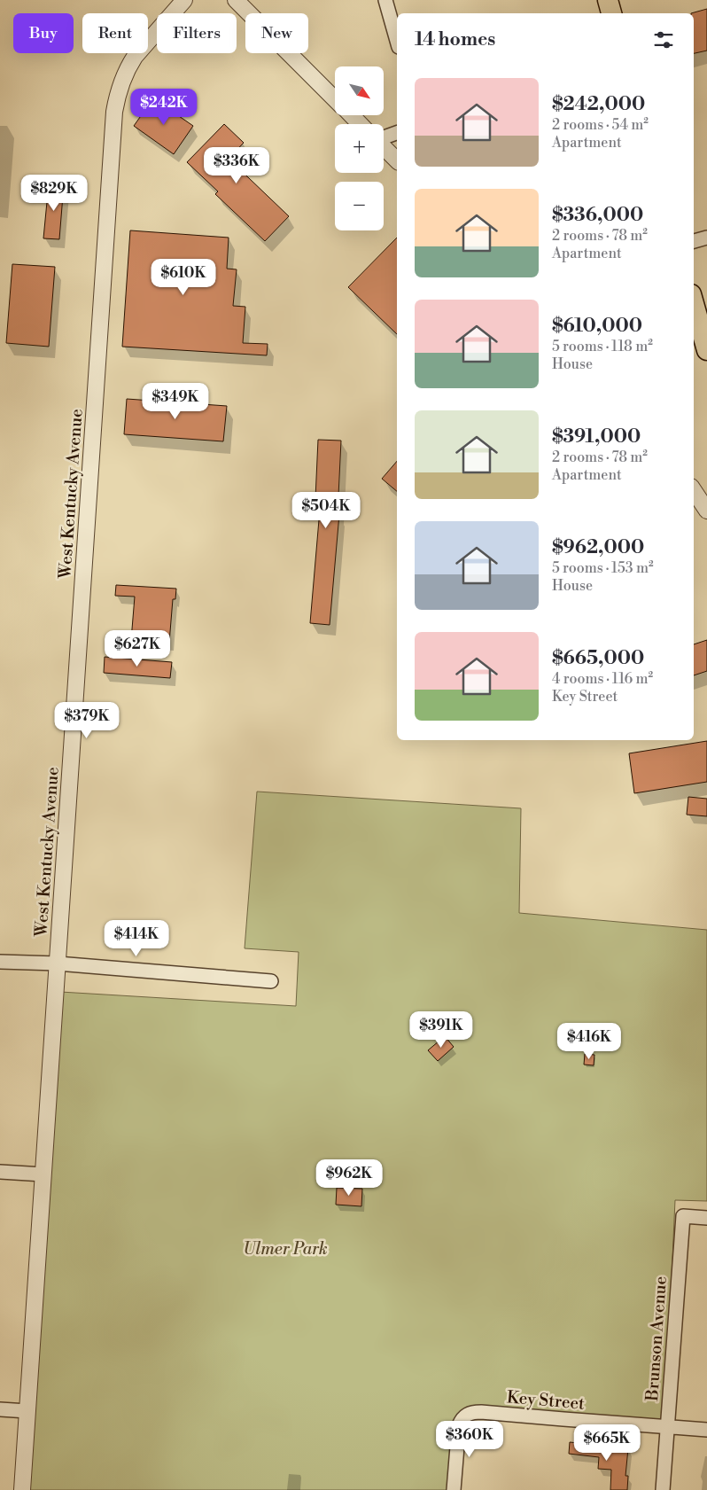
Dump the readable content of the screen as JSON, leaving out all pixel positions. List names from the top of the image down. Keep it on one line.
{"streets":{"street":["West Kentucky Avenue","Brunson Avenue","Key Street"]},"crossings":[["Brunson Avenue","Key Street"]],"parks":["Ulmer Park"],"north":"bottom right","page":{"chip":["Buy","Rent","Filters","New"],"heading":"14 homes","map_buttons":["+","−"],"list":[{"name":"$242,000","note":"2 rooms · 54 m² · Apartment"},{"name":"$336,000","note":"2 rooms · 78 m² · Apartment"},{"name":"$610,000","note":"5 rooms · 118 m² · House"},{"name":"$391,000","note":"2 rooms · 78 m² · Apartment"},{"name":"$962,000","note":"5 rooms · 153 m² · House"},{"name":"$665,000","note":"4 rooms · 116 m² · Key Street"}],"price":["$242K","$336K","$829K","$610K","$349K","$504K","$627K","$379K","$414K","$391K","$416K","$962K","$360K","$665K"]}}
